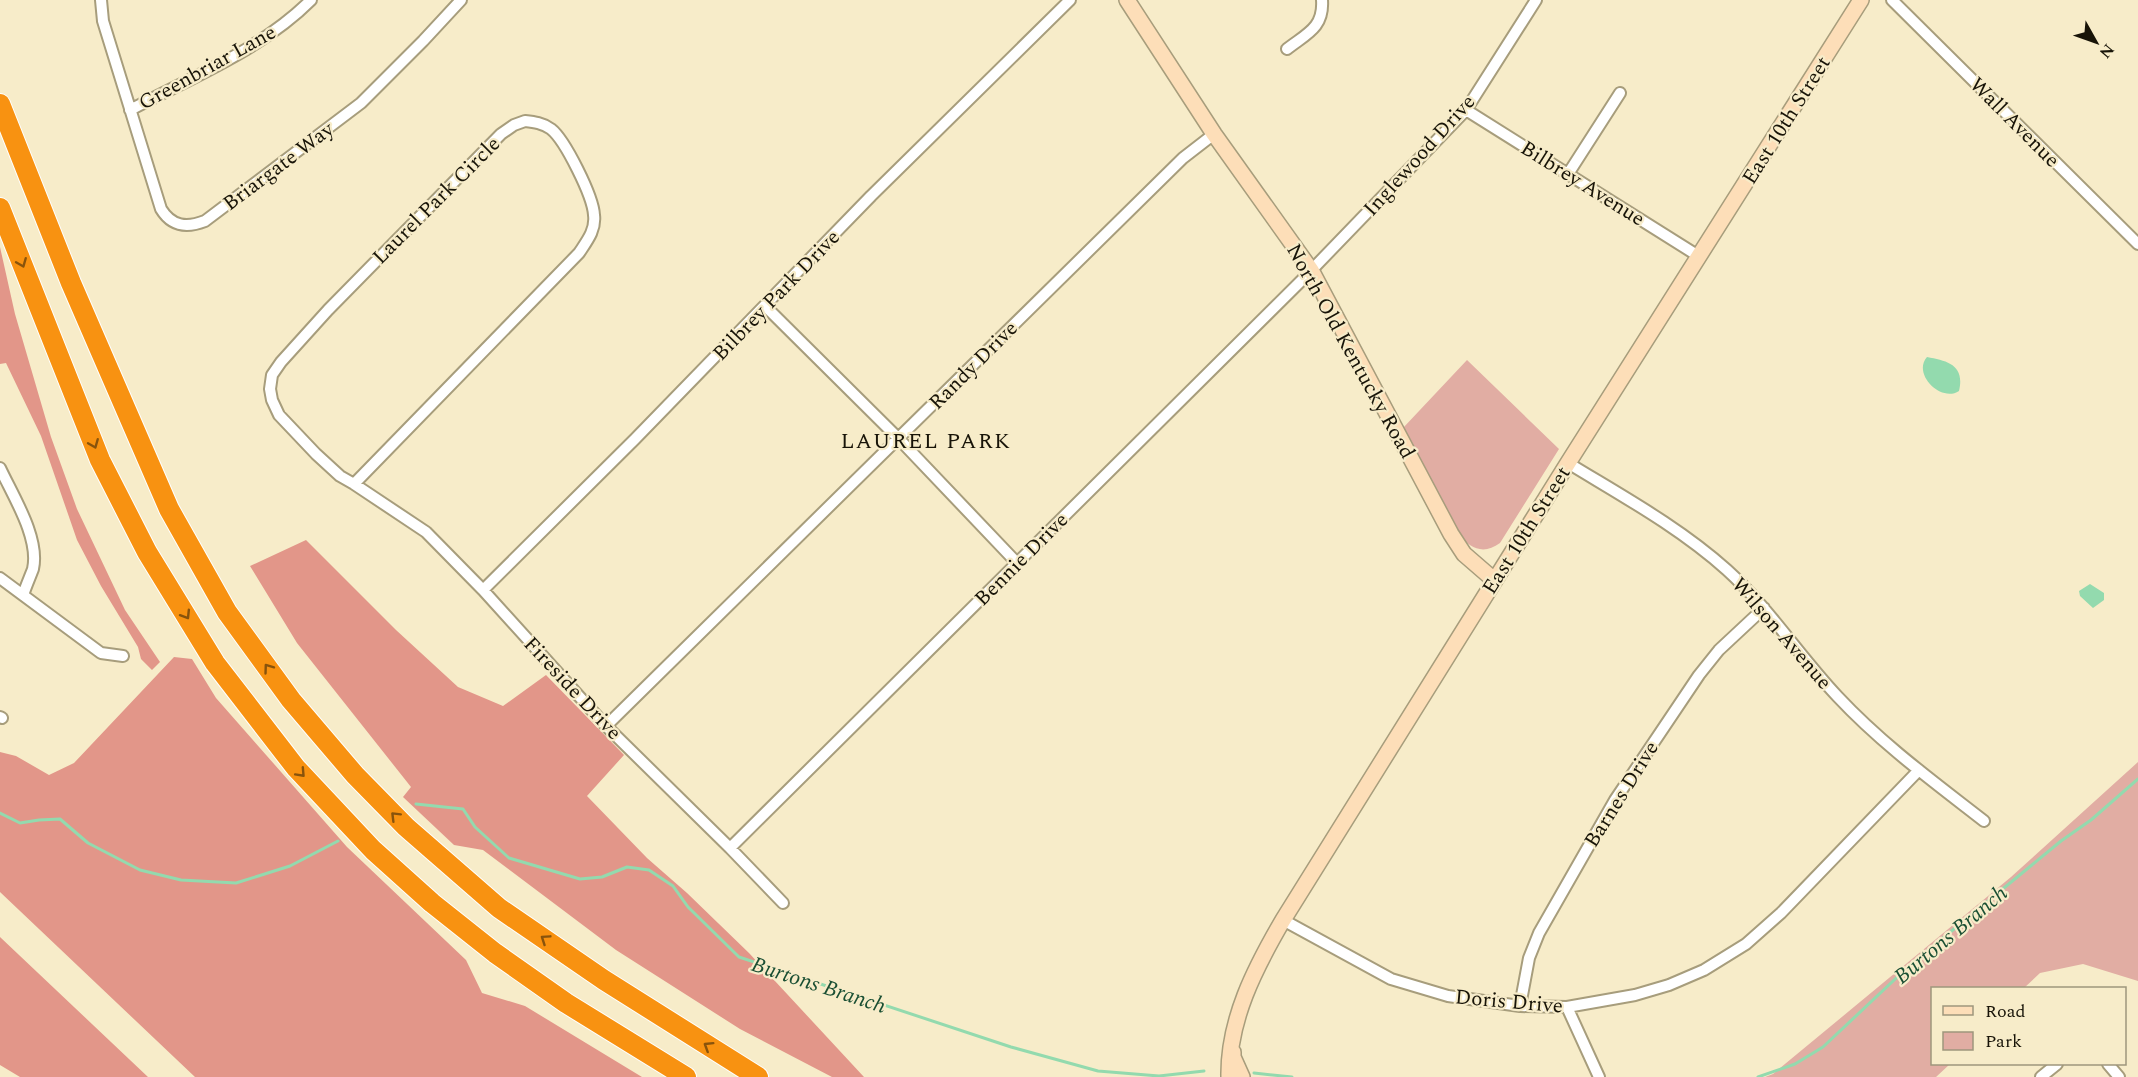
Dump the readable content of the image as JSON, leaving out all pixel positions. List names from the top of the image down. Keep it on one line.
{"streets":{"main road":["East 10th Street","North Old Kentucky Road"],"street":["Greenbriar Lane","Wall Avenue","Inglewood Drive","Briargate Way","Bilbrey Avenue","Laurel Park Circle","Bilbrey Park Drive","Randy Drive","Bennie Drive","Wilson Avenue","Fireside Drive","Barnes Drive","Doris Drive"]},"crossings":[["Greenbriar Lane","Briargate Way"],["East 10th Street","Bilbrey Avenue"],["East 10th Street","North Old Kentucky Road"],["East 10th Street","Wilson Avenue"],["East 10th Street","Doris Drive"],["Inglewood Drive","Bilbrey Avenue"],["Inglewood Drive","North Old Kentucky Road"],["Inglewood Drive","Bennie Drive"],["Laurel Park Circle","Fireside Drive"],["Bilbrey Park Drive","Fireside Drive"],["North Old Kentucky Road","Randy Drive"],["North Old Kentucky Road","Bennie Drive"],["Randy Drive","Fireside Drive"],["Bennie Drive","Fireside Drive"],["Wilson Avenue","Barnes Drive"],["Wilson Avenue","Doris Drive"],["Barnes Drive","Doris Drive"]],"districts":["LAUREL PARK"],"water":["Burtons Branch"],"legend":["Road","Park"],"north":"bottom right"}
